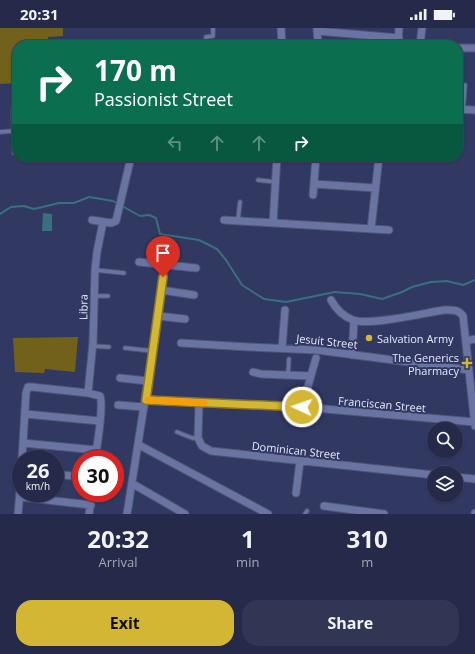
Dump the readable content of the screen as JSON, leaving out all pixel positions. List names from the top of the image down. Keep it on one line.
{"streets":{"street":["Libra","Jesuit Street","Franciscan Street","Dominican Street"]},"places":{"other":["Salvation Army"],"health":["The Generics Pharmacy"]},"page":{"status":"20:31","turn":["170 m","Passionist Street"],"speed":"26 km/h","limit":"30","eta":["20:32","Arrival","1","min","310","m"],"buttons":["Exit","Share"]}}
